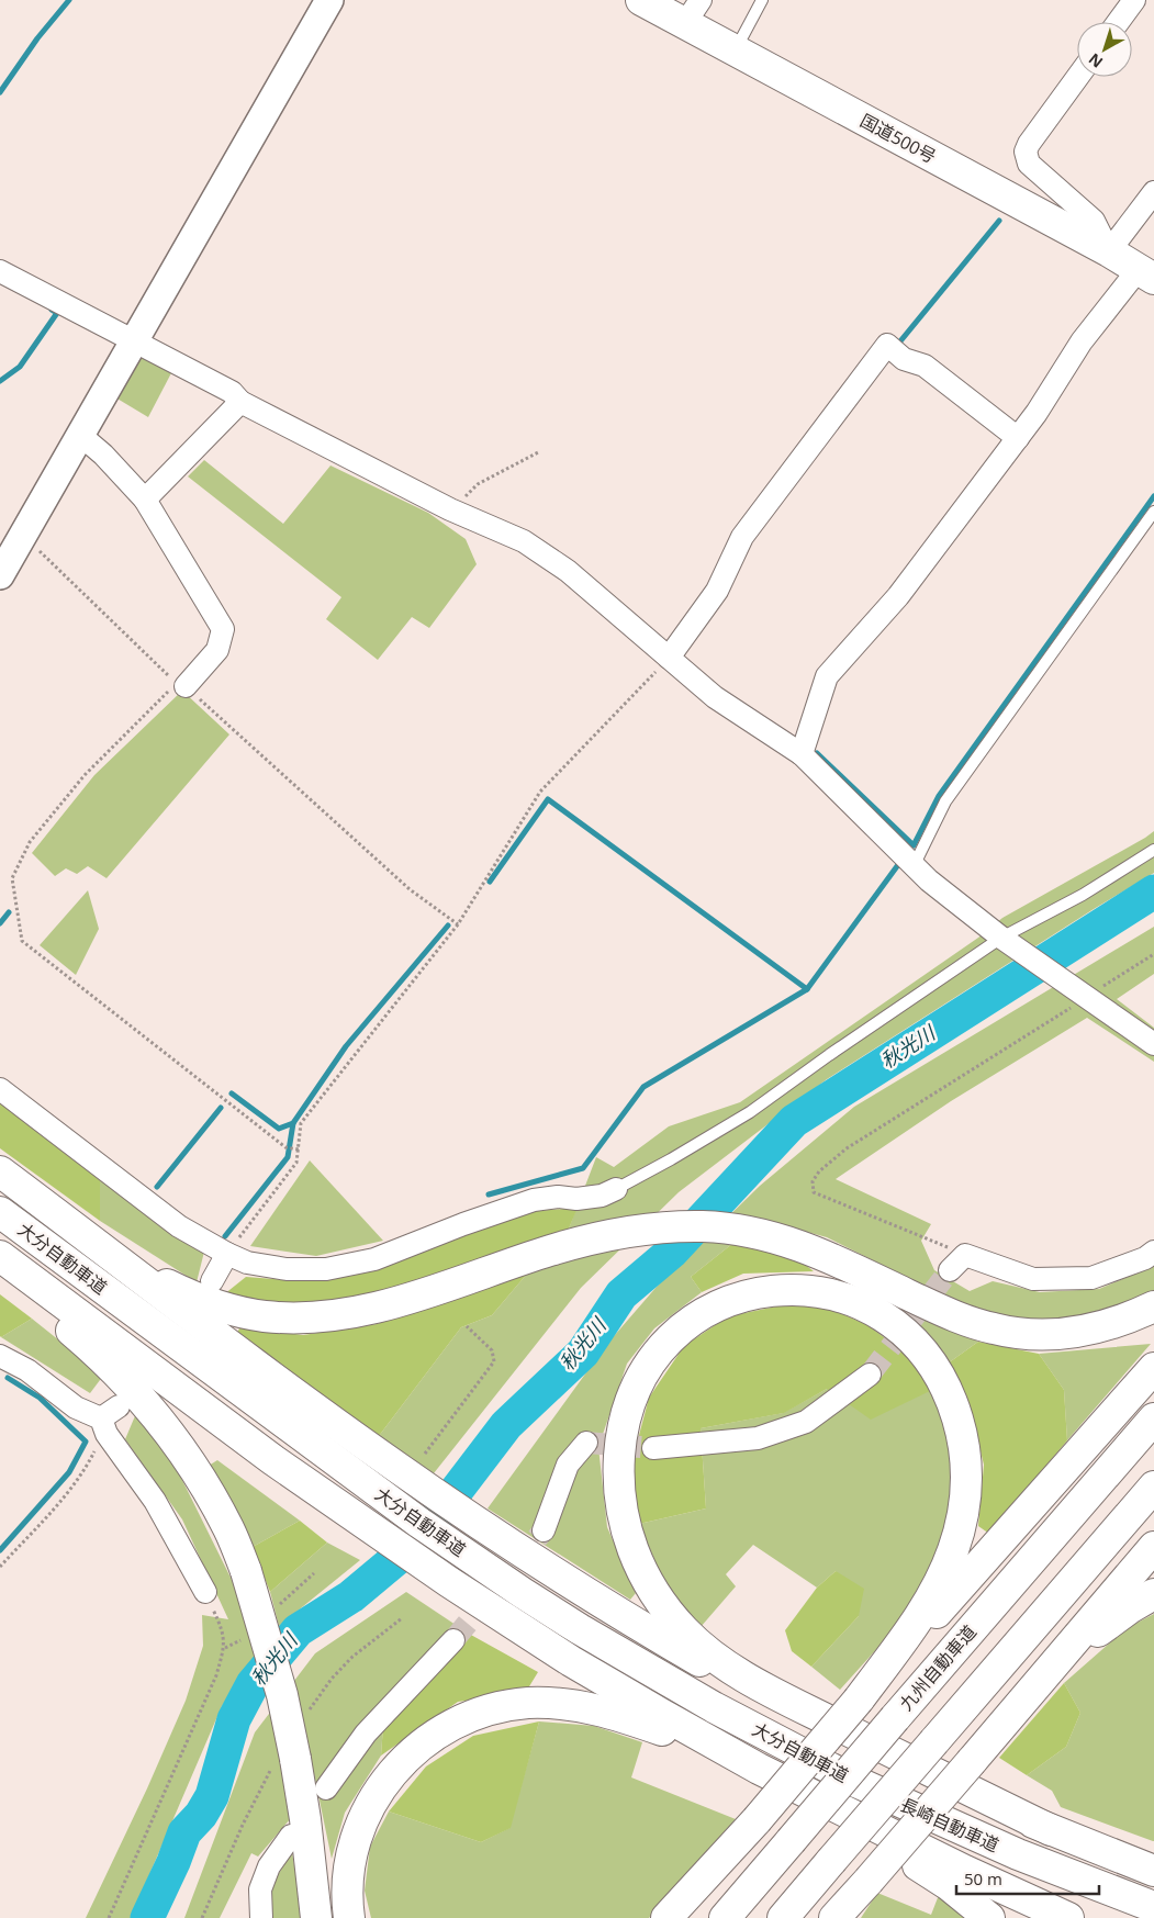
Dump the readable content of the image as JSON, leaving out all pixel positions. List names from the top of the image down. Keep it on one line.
{"streets":{"highway":["国道500号","大分自動車道","九州自動車道","長崎自動車道"]},"crossings":[["大分自動車道","長崎自動車道"]],"water":["秋光川"],"scale_bar":"50 m","north":"bottom left"}
